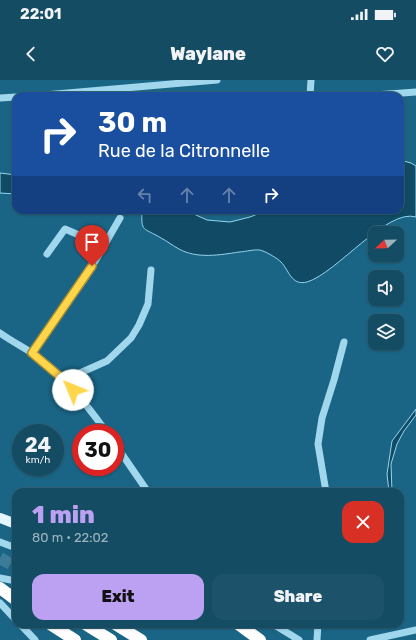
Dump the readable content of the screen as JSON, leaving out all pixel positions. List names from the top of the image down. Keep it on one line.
{"north":"left","page":{"status":"22:01","header":"Waylane","turn":["30 m","Rue de la Citronnelle"],"speed":"24 km/h","limit":"30","heading":["1 min","80 m · 22:02"],"buttons":["Exit","Share"]}}
